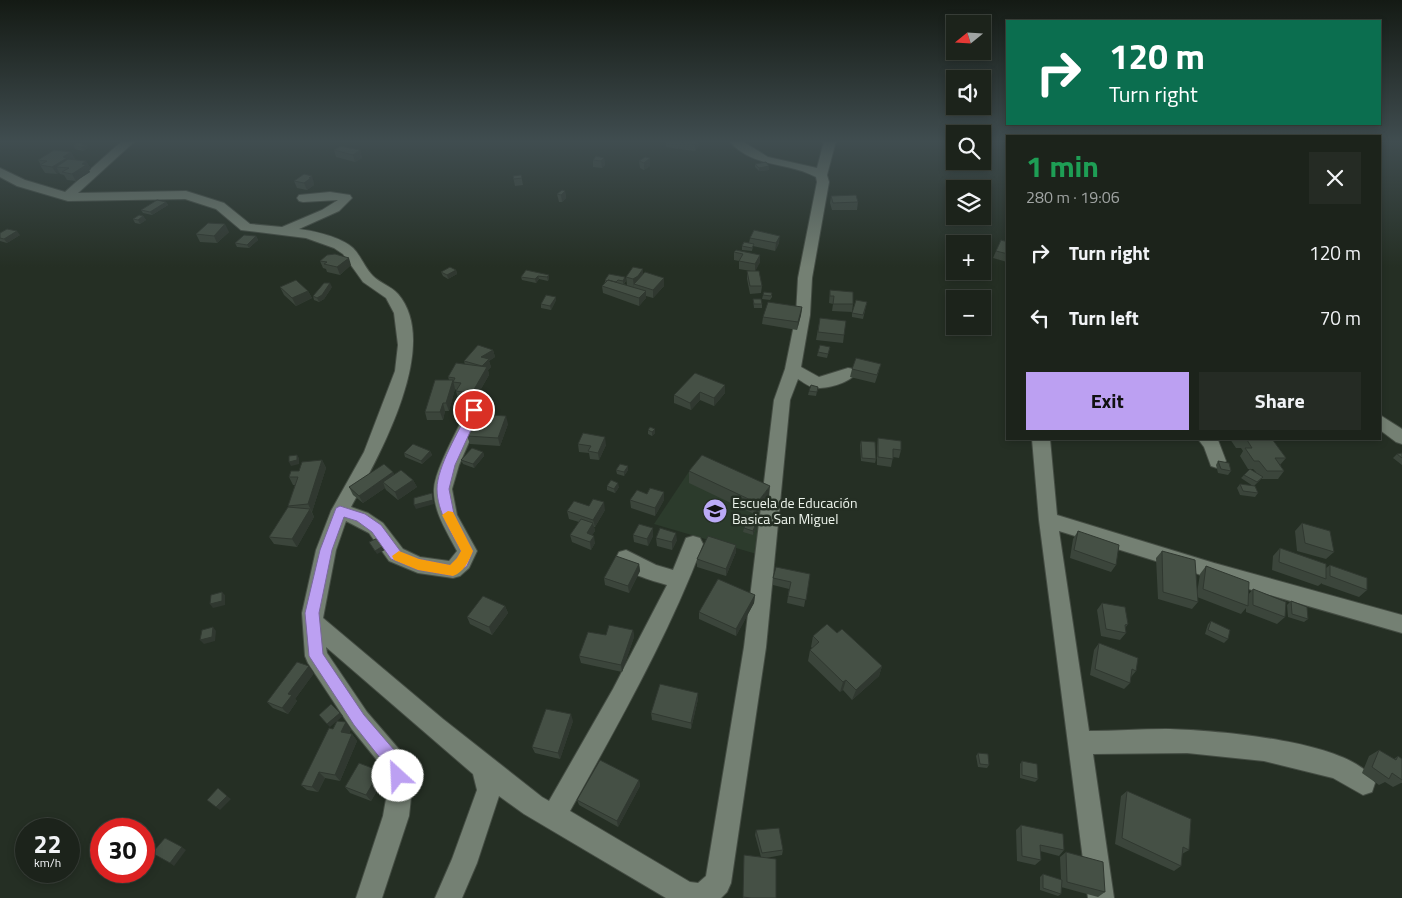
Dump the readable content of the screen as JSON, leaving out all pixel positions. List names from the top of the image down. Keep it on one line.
{"places":{"school or university":["Escuela de Educación Basica San Miguel"]},"north":"left","page":{"map_buttons":["+","−"],"turn":["120 m","Turn right"],"heading":["1 min","280 m · 19:06"],"list":[{"name":"Turn right","value":"120 m"},{"name":"Turn left","value":"70 m"}],"buttons":["Exit","Share"],"speed":"22 km/h","limit":"30"}}
